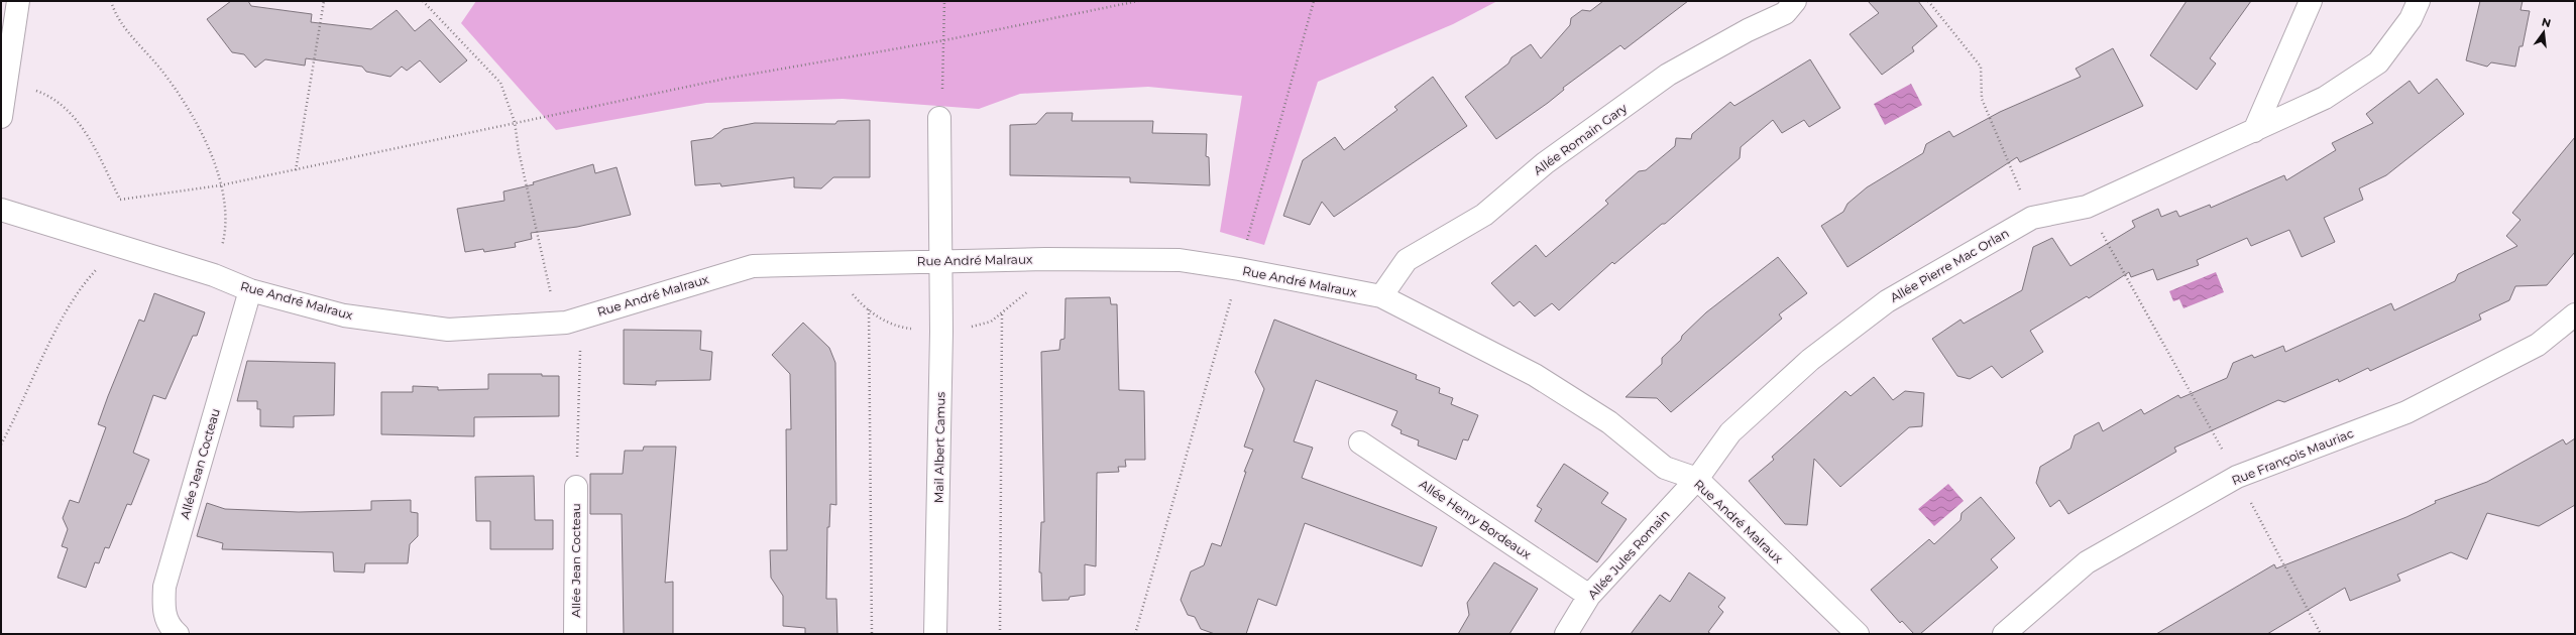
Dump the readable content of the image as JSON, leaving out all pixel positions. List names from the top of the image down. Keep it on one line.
{"streets":{"street":["Allée Romain Gary","Rue André Malraux","Allée Pierre Mac Orlan","Mail Albert Camus","Rue François Mauriac","Allée Jean Cocteau","Allée Henry Bordeaux","Allée Jules Romain"]},"crossings":[["Allée Romain Gary","Rue André Malraux"],["Rue André Malraux","Allée Pierre Mac Orlan"],["Rue André Malraux","Mail Albert Camus"],["Rue André Malraux","Allée Jean Cocteau"],["Rue André Malraux","Allée Jules Romain"],["Allée Pierre Mac Orlan","Allée Jules Romain"],["Allée Henry Bordeaux","Allée Jules Romain"]],"north":"top"}
